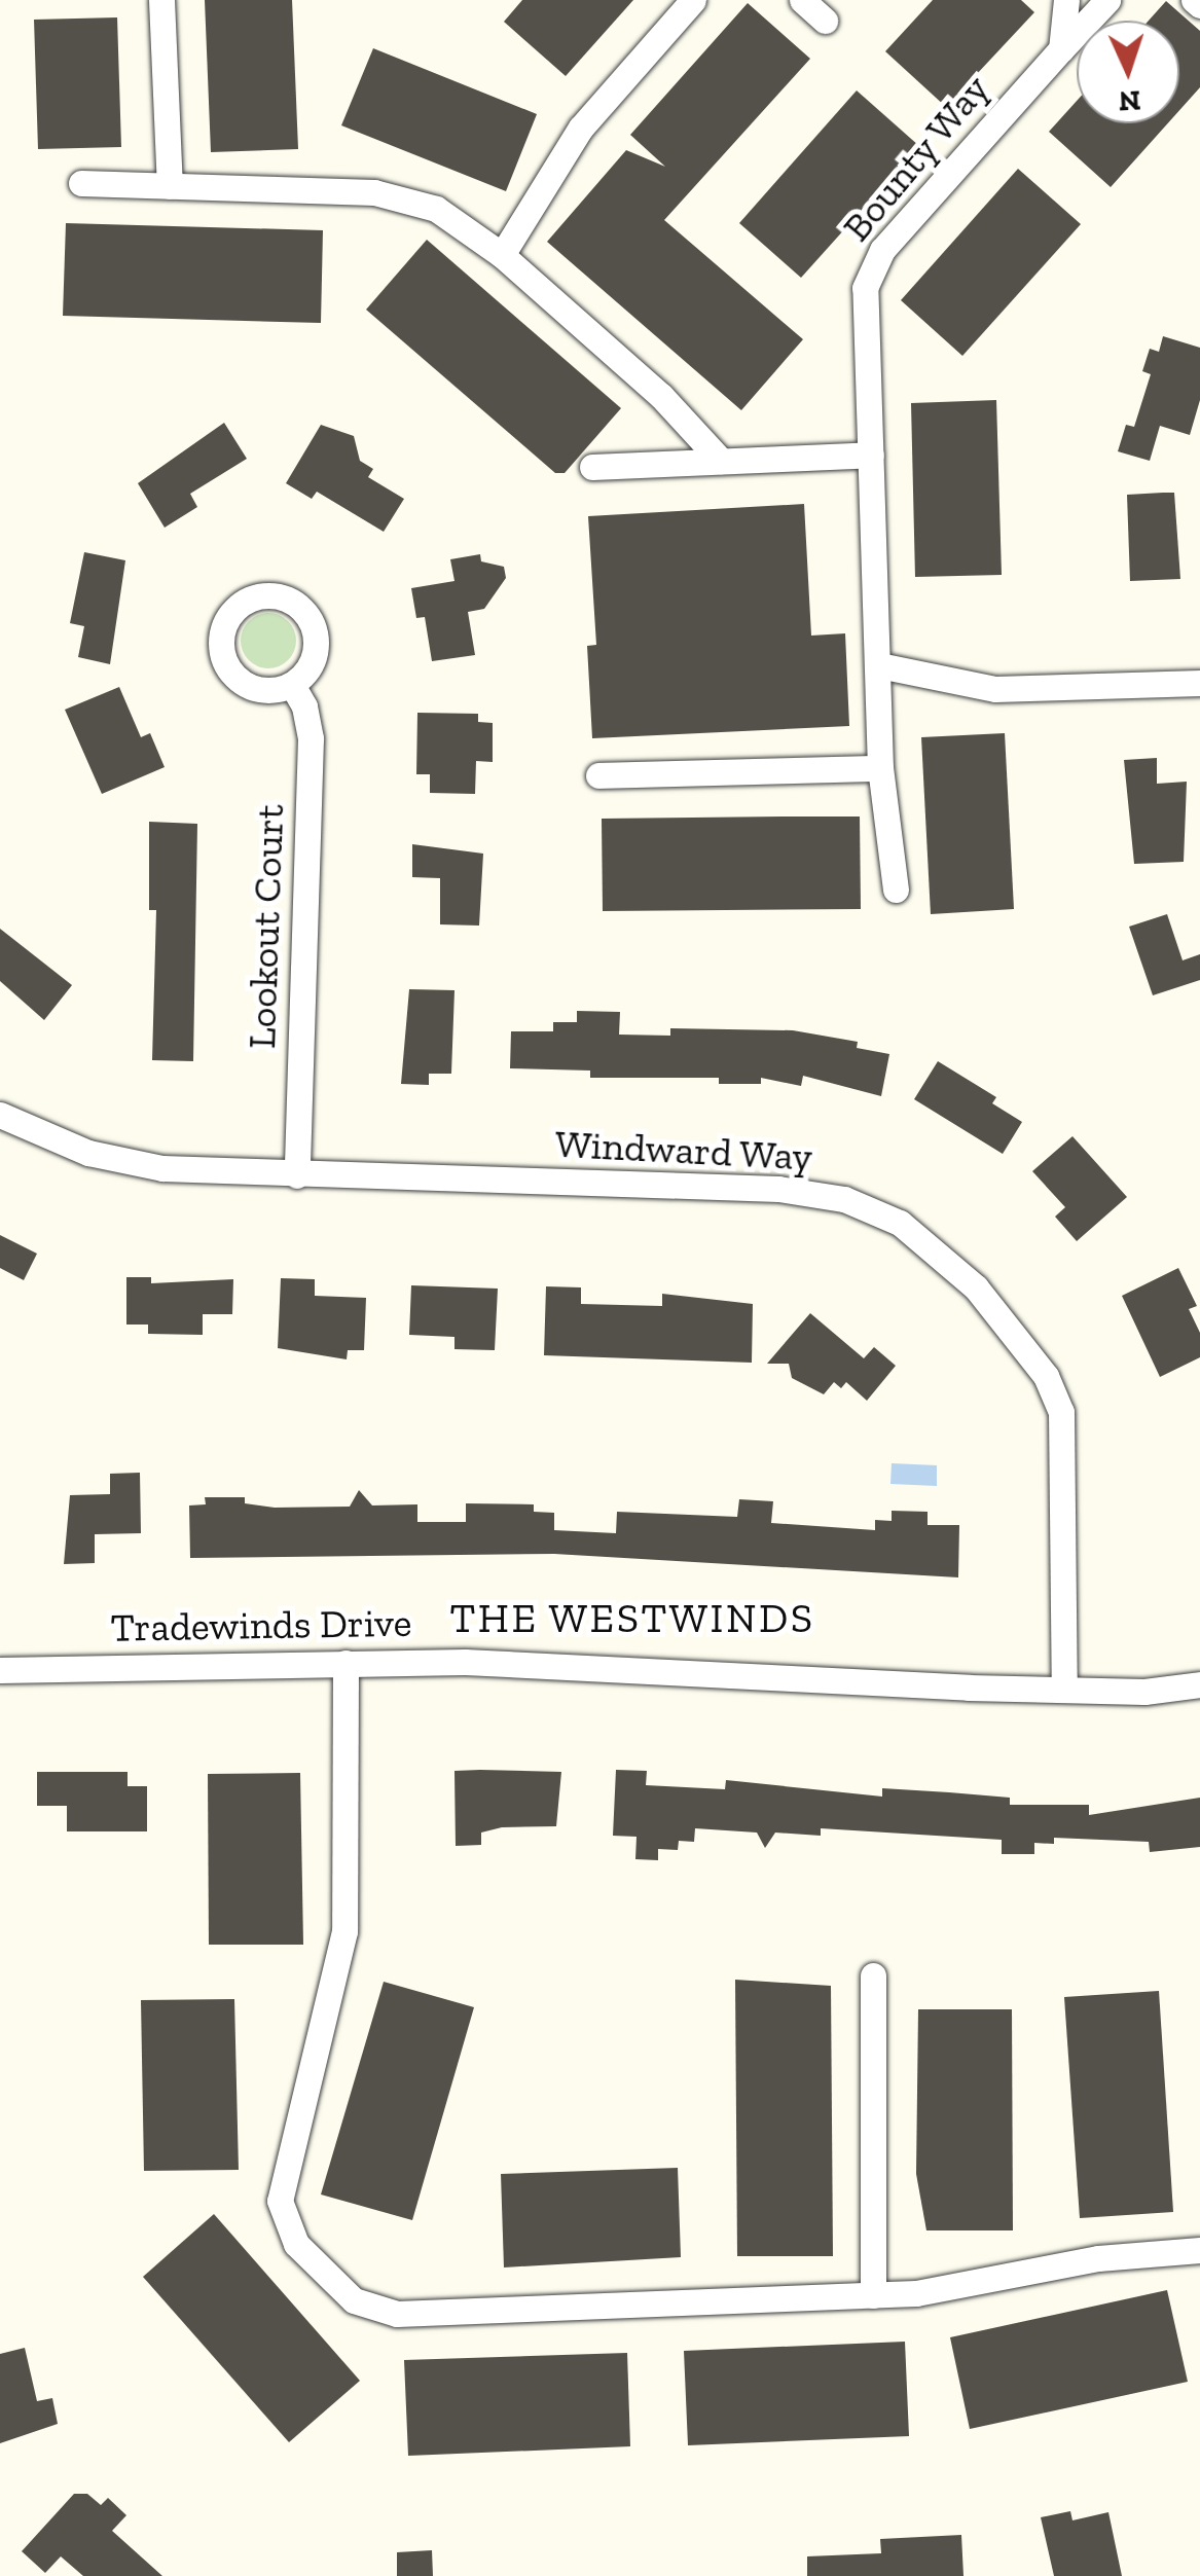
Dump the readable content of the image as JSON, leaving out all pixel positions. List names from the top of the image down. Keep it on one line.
{"streets":{"street":["Bounty Way","Lookout Court","Windward Way","Tradewinds Drive"]},"crossings":[["Lookout Court","Windward Way"],["Windward Way","Tradewinds Drive"]],"districts":["THE WESTWINDS"],"north":"bottom"}
